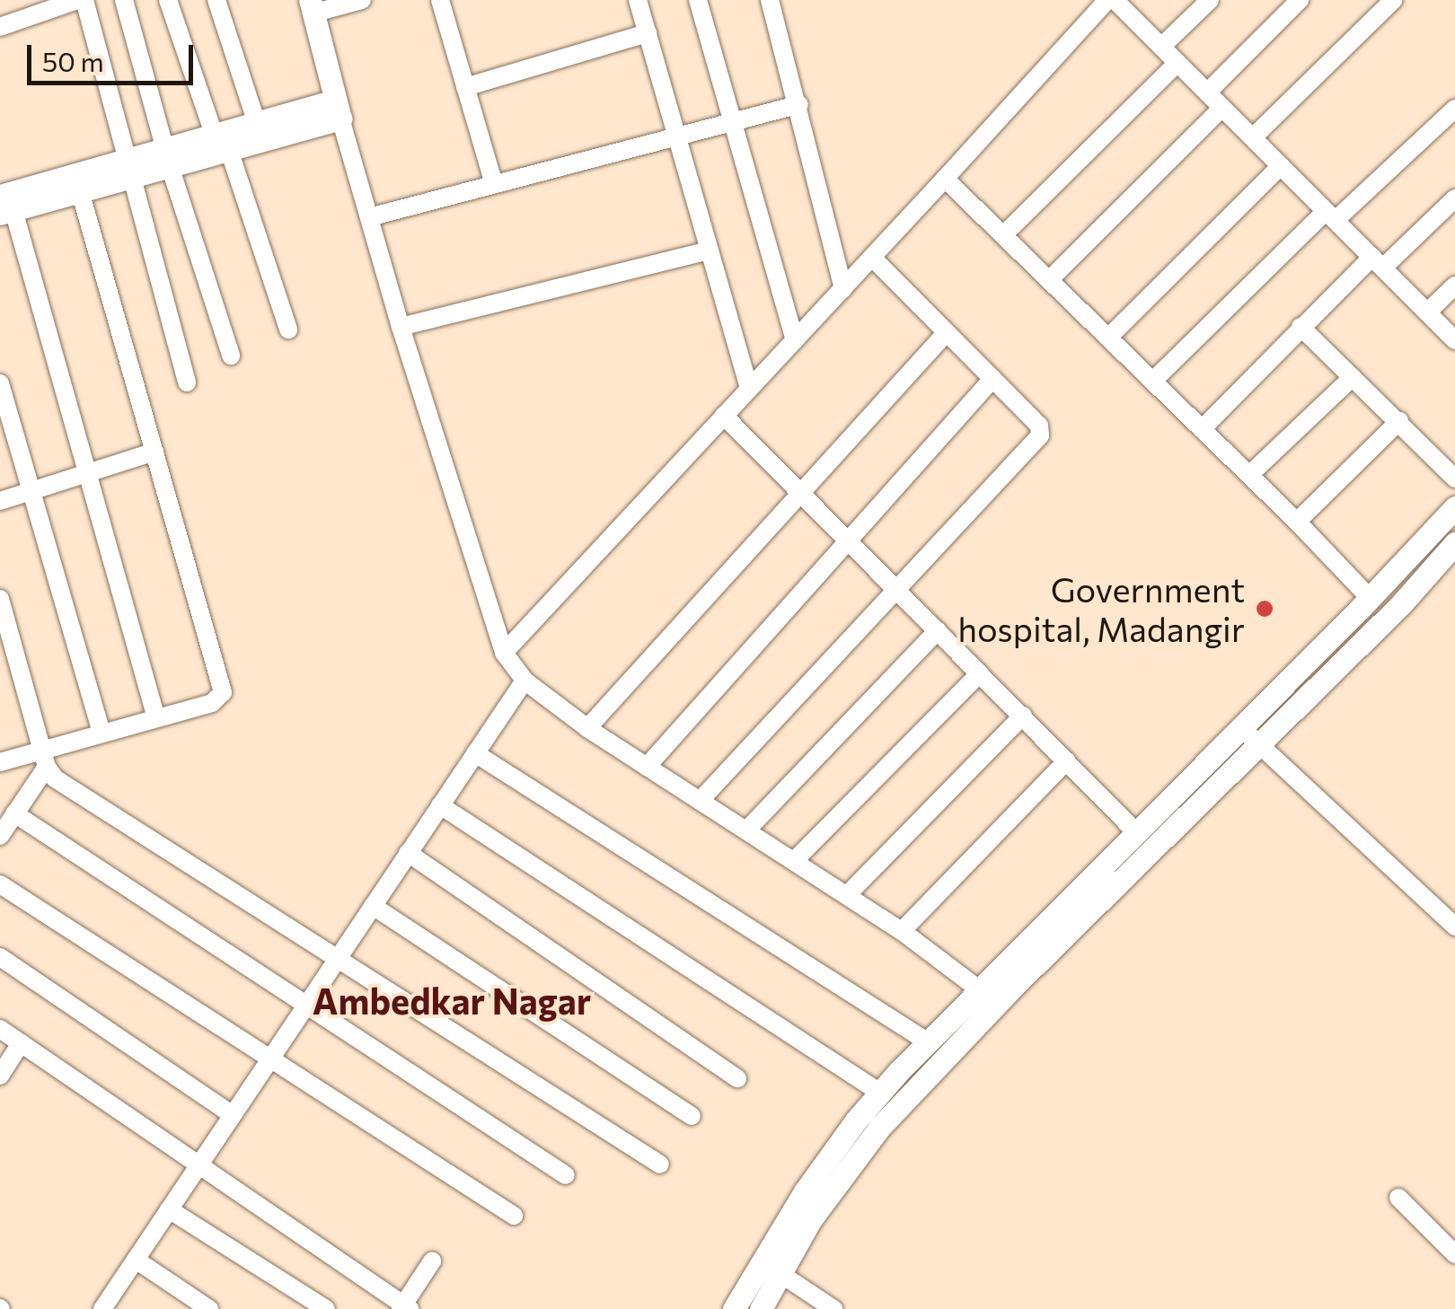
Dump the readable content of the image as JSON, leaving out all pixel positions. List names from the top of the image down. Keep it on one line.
{"districts":["Ambedkar Nagar"],"places":["Government hospital, Madangir"],"scale_bar":"50 m"}
